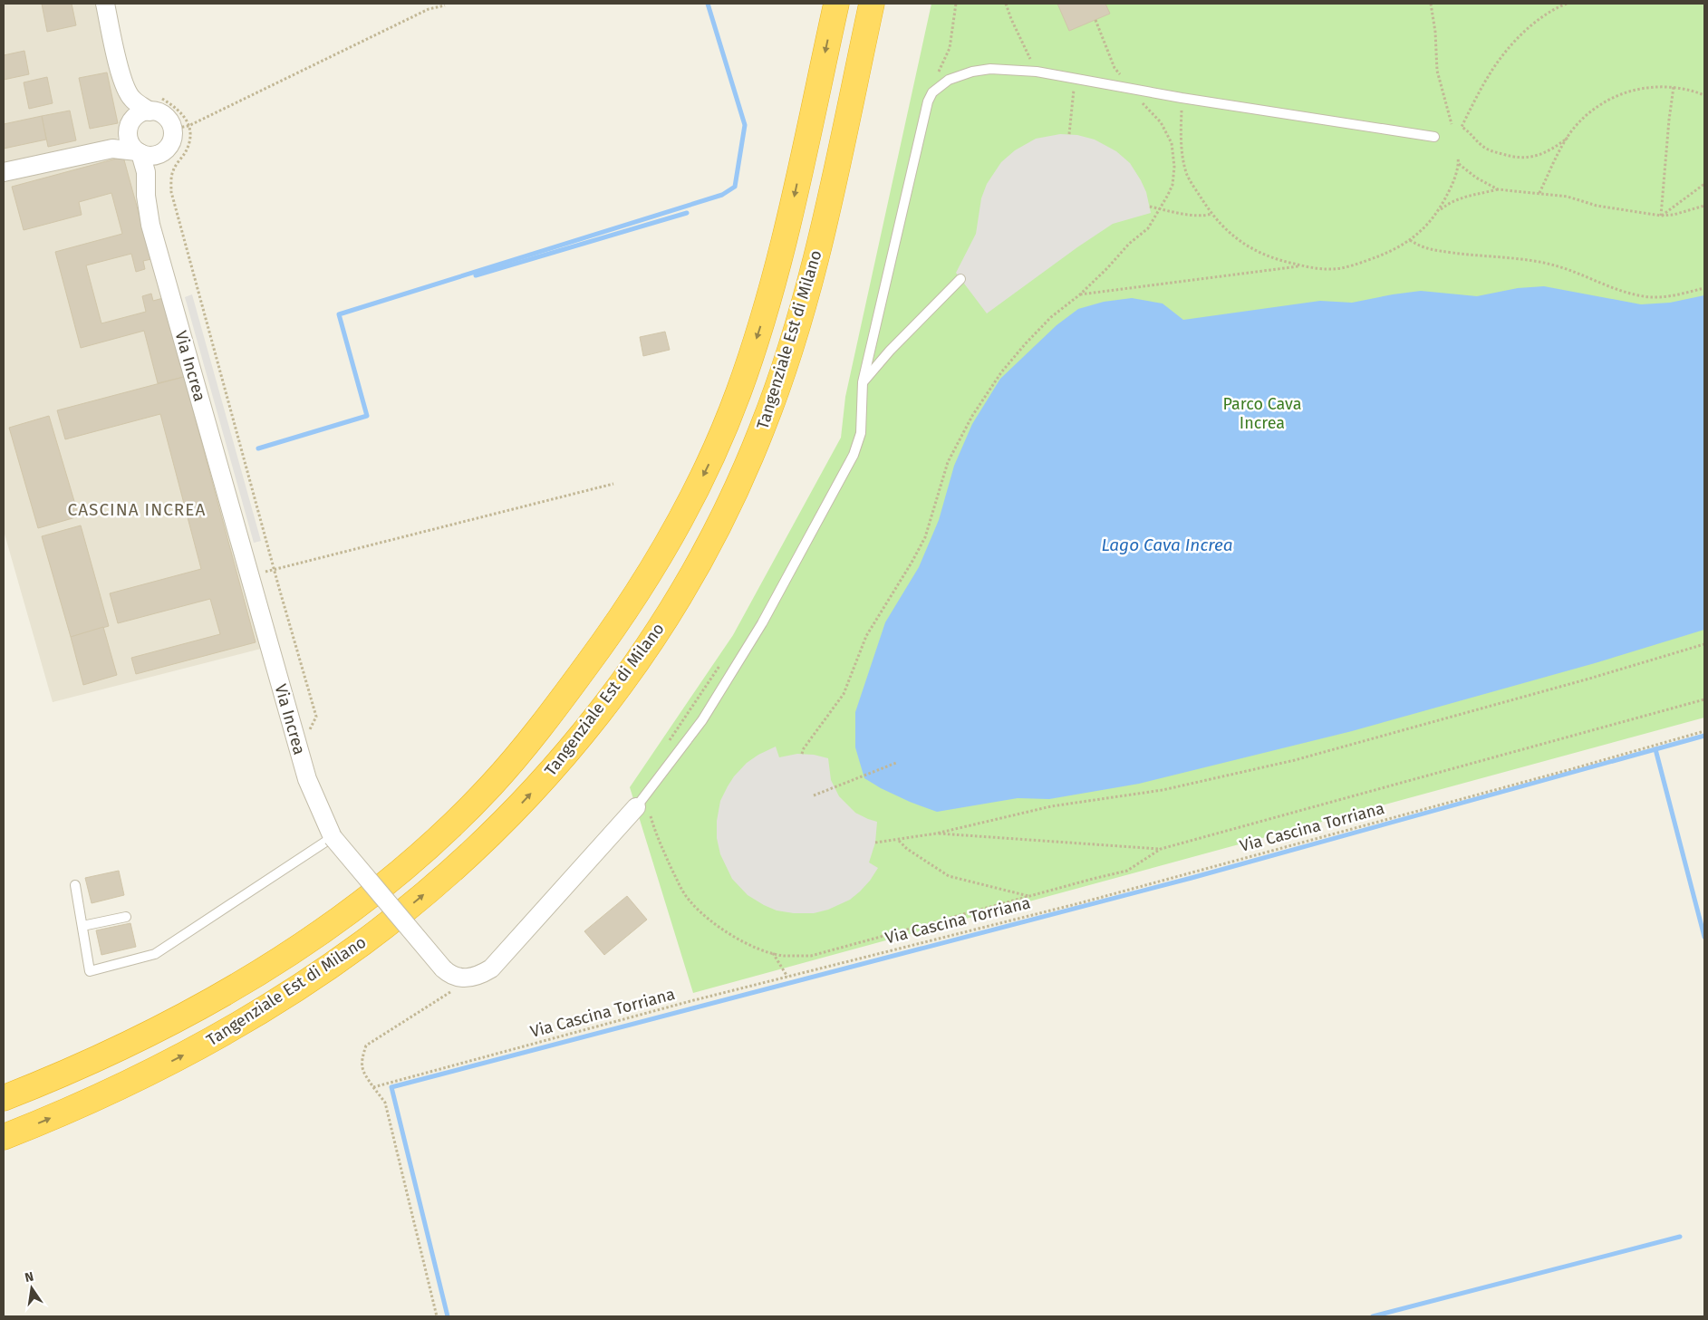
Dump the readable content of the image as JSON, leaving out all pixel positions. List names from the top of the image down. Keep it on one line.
{"streets":{"highway":["Tangenziale Est di Milano"],"street":["Via Increa"],"path":["Via Cascina Torriana"]},"districts":["CASCINA INCREA"],"water":["Lago Cava Increa"],"parks":["Parco Cava Increa"],"north":"top"}
